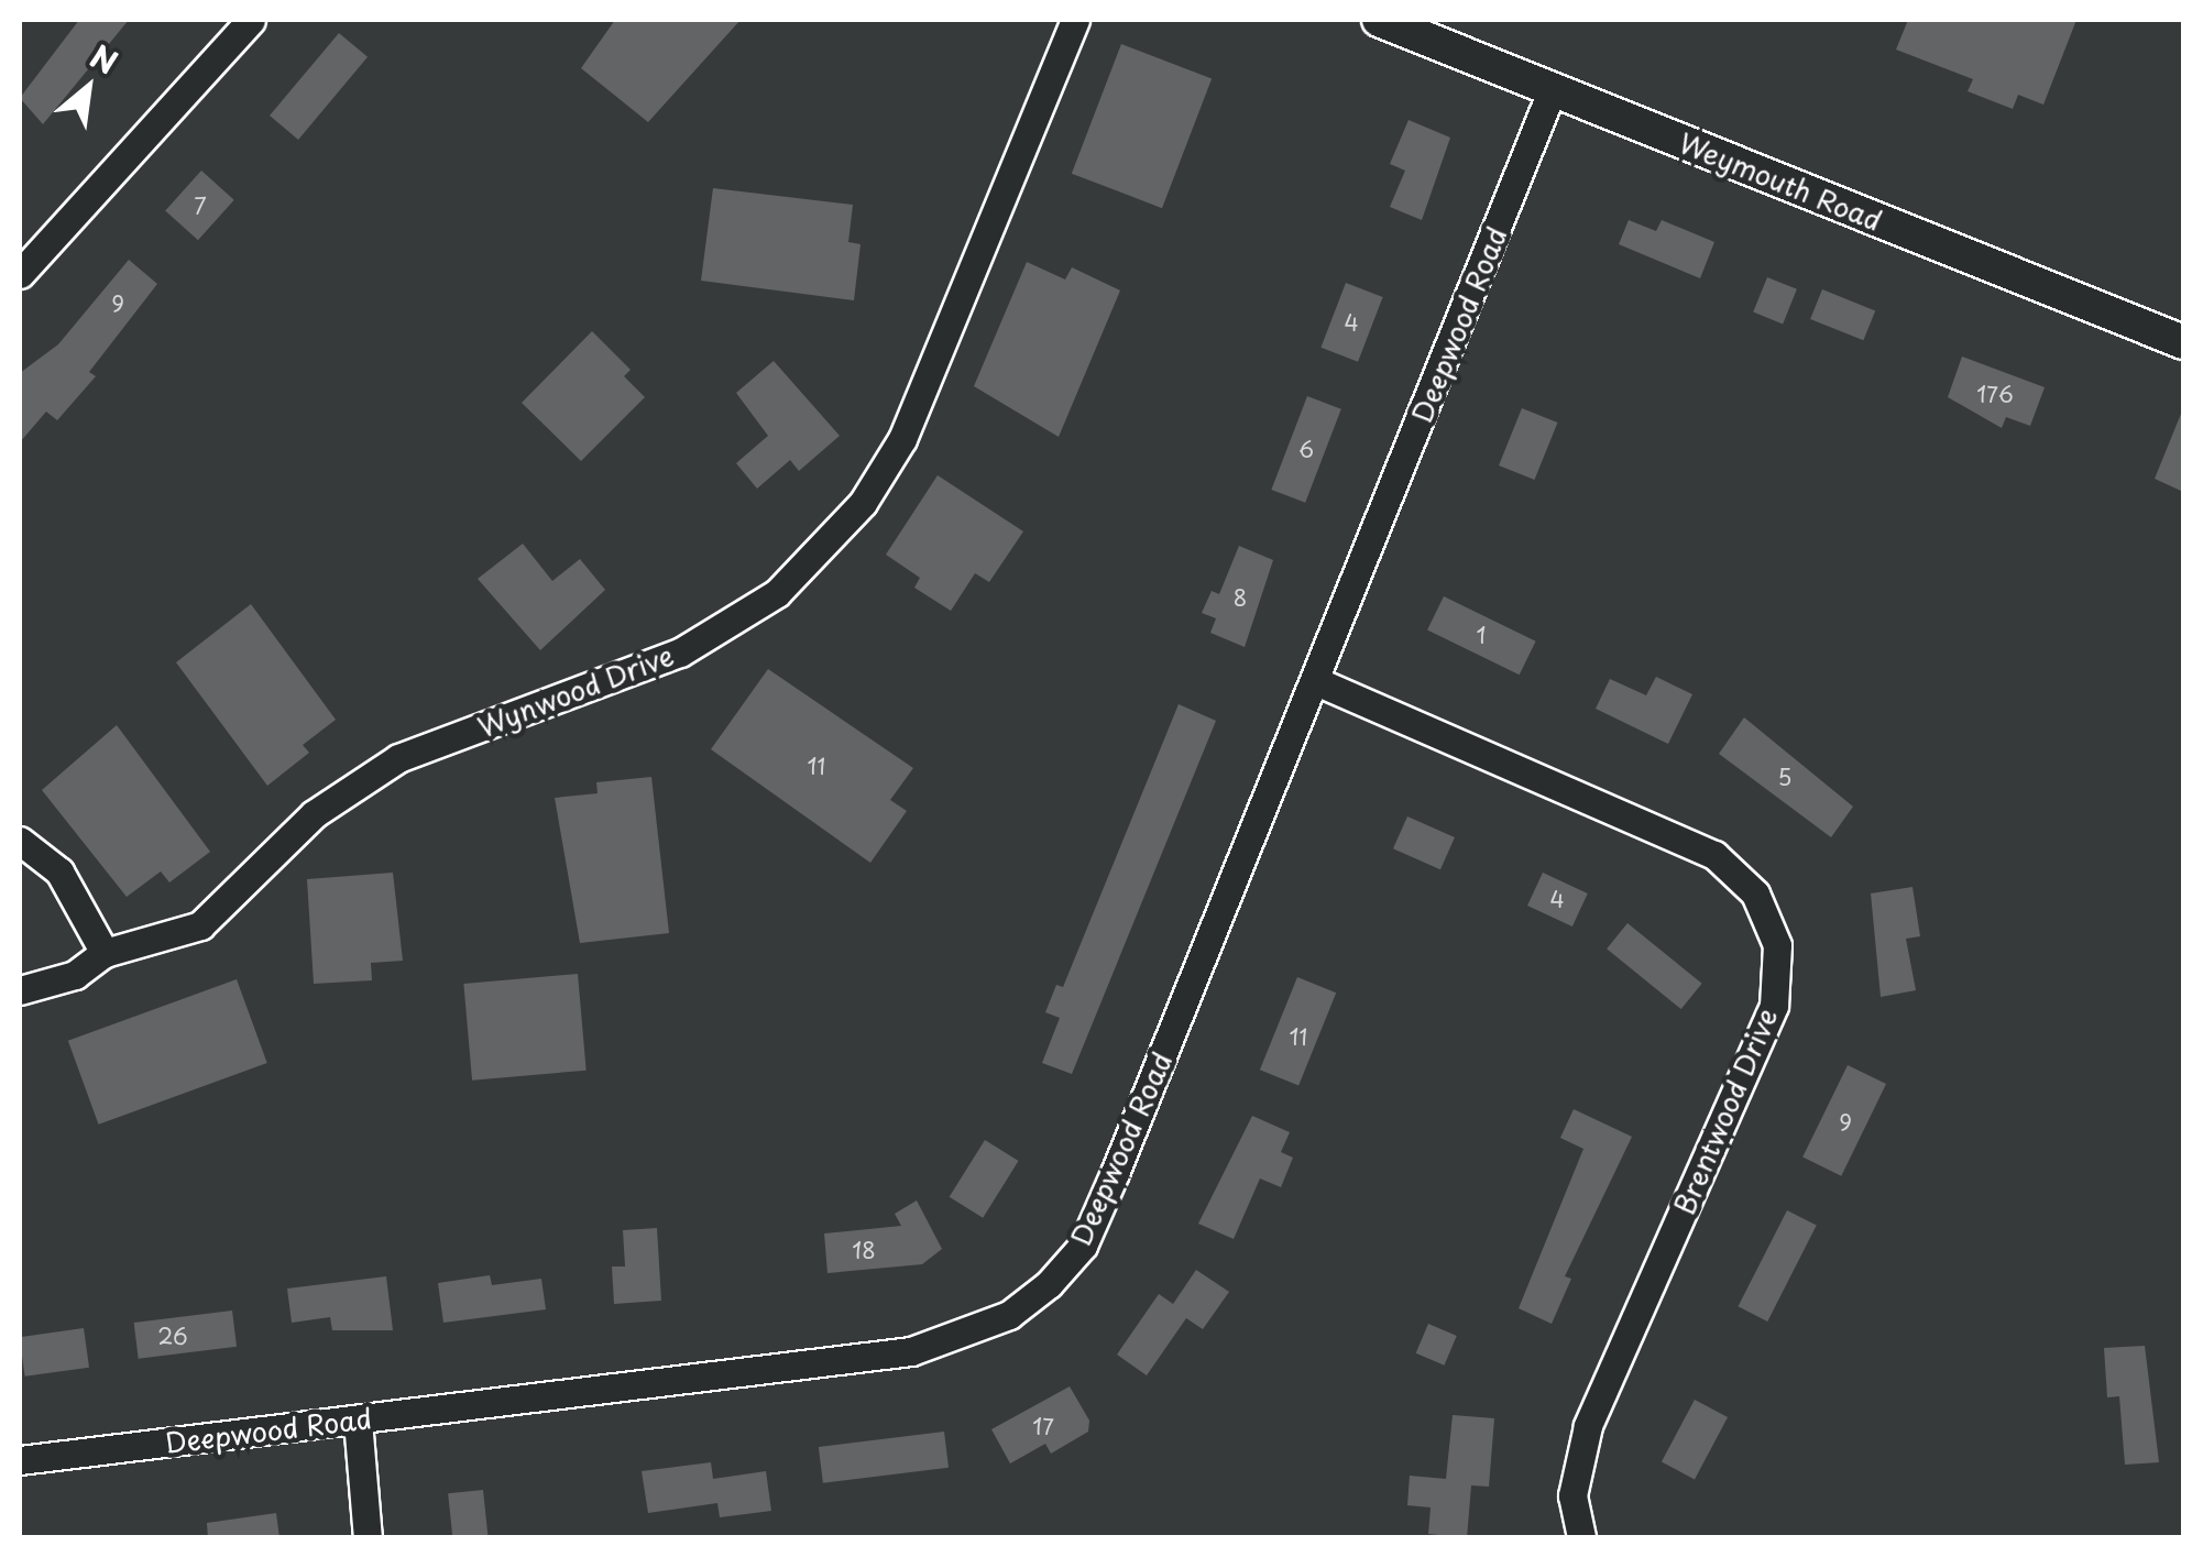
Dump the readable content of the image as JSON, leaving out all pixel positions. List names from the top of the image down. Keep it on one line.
{"streets":{"street":["Weymouth Road","Deepwood Road","Wynwood Drive","Brentwood Drive"]},"crossings":[["Weymouth Road","Deepwood Road"],["Deepwood Road","Brentwood Drive"]],"house_numbers":["7","9","4","176","6","8","1","11","5","4","11","9","18","26","17"],"north":"top right"}
